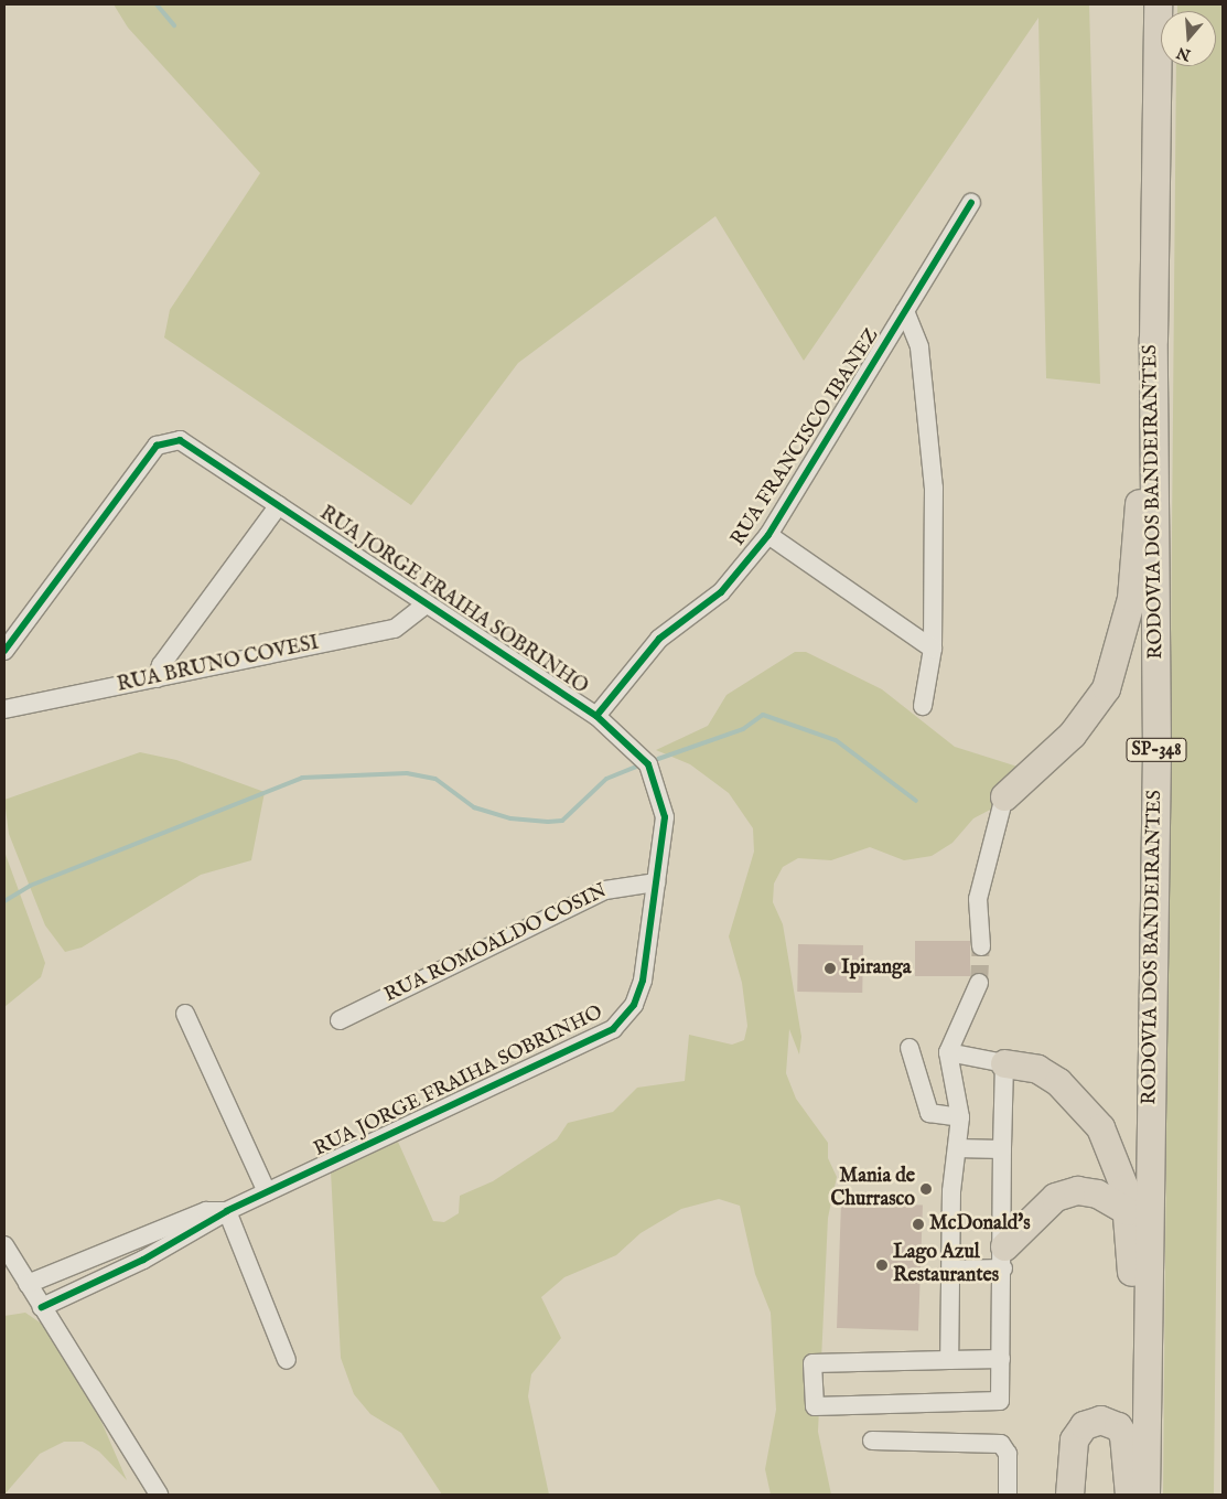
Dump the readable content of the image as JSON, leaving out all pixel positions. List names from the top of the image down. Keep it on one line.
{"streets":{"highway":["RODOVIA DOS BANDEIRANTES","SP-348"],"street":["RUA FRANCISCO IBANEZ","RUA JORGE FRAIHA SOBRINHO","RUA BRUNO COVESI","RUA ROMOALDO COSIN"]},"crossings":[["RUA FRANCISCO IBANEZ","RUA JORGE FRAIHA SOBRINHO"],["RUA JORGE FRAIHA SOBRINHO","RUA BRUNO COVESI"],["RUA JORGE FRAIHA SOBRINHO","RUA ROMOALDO COSIN"]],"places":["Ipiranga","Mania de Churrasco","McDonald's","Lago Azul Restaurantes"],"north":"bottom"}
